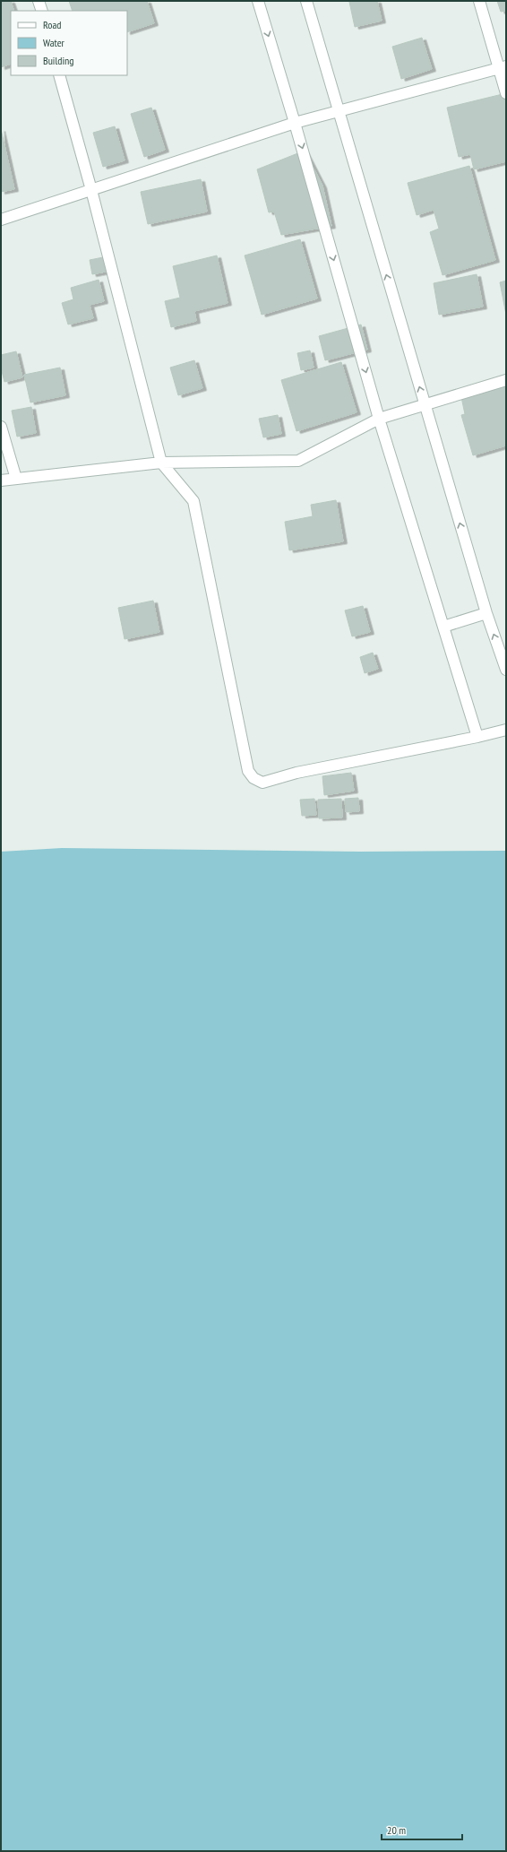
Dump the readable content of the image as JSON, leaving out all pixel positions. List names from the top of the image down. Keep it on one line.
{"legend":["Road","Water","Building"],"scale_bar":"20 m"}
